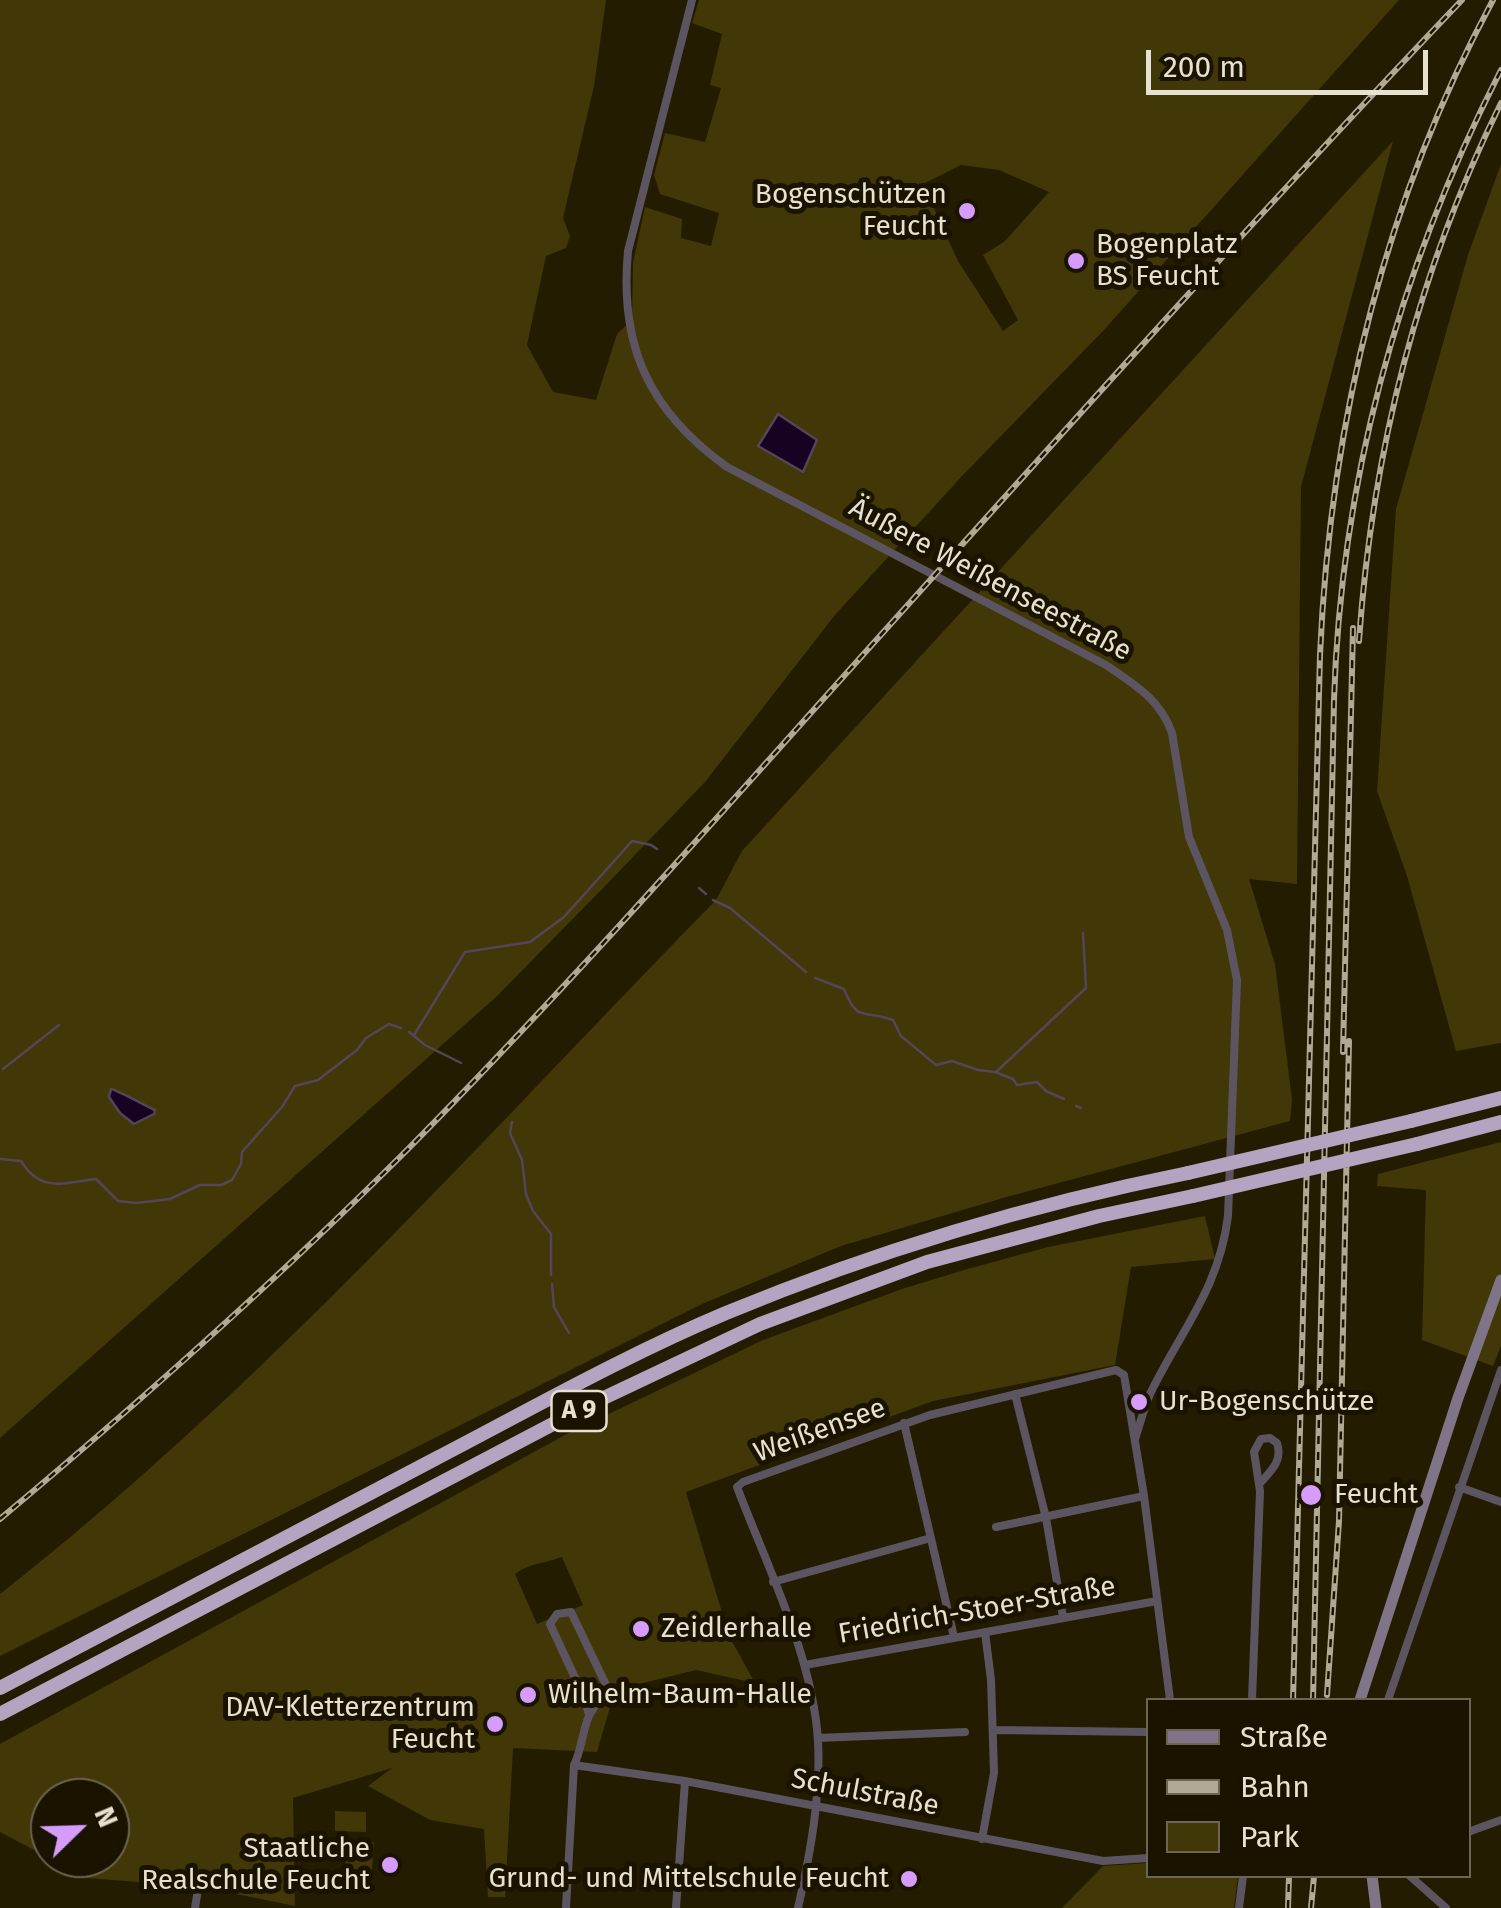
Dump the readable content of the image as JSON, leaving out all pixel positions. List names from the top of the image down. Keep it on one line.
{"streets":{"highway":["A 9"],"street":["Äußere Weißenseestraße","Weißensee","Friedrich-Stoer-Straße","Schulstraße"]},"crossings":[["Weißensee","Friedrich-Stoer-Straße"],["Weißensee","Schulstraße"]],"places":["Bogenschützen Feucht","Bogenplatz BS Feucht","Ur-Bogenschütze","Feucht","Zeidlerhalle","Wilhelm-Baum-Halle","DAV-Kletterzentrum Feucht","Staatliche Realschule Feucht","Grund- und Mittelschule Feucht"],"legend":["Straße","Bahn","Park"],"scale_bar":"200 m","north":"top right"}
